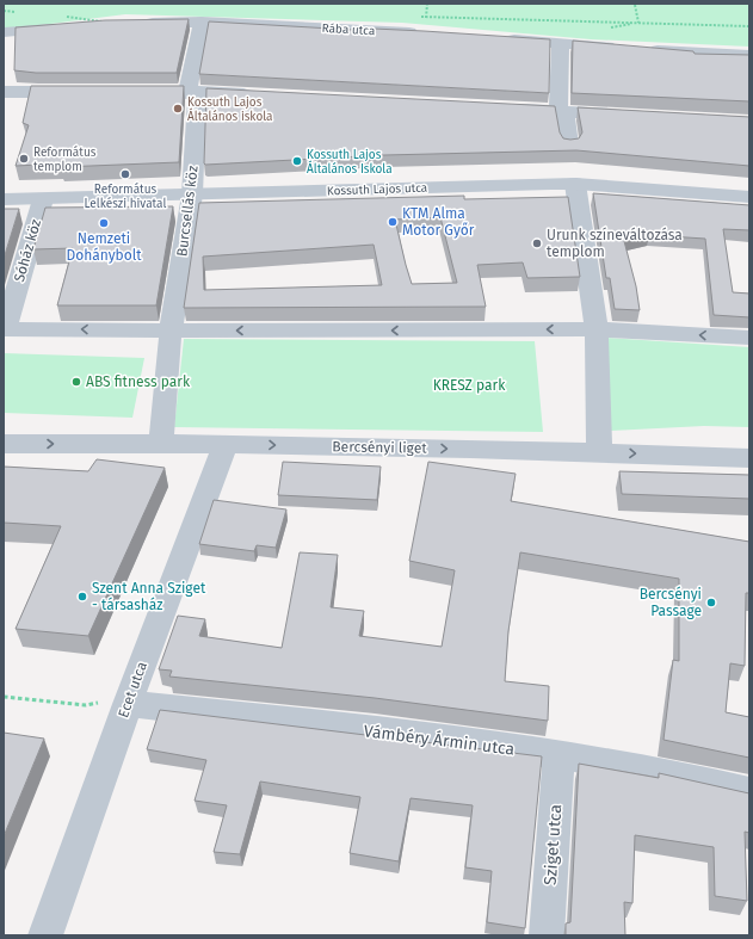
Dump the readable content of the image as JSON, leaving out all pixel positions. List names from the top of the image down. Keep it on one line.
{"streets":{"street":["Rába utca","Kossuth Lajos utca","Burcsellás köz","Sóház köz","Bercsényi liget","Ecet utca","Vámbéry Ármin utca","Sziget utca"]},"crossings":[["Rába utca","Burcsellás köz"],["Kossuth Lajos utca","Burcsellás köz"],["Kossuth Lajos utca","Sóház köz"],["Bercsényi liget","Ecet utca"],["Ecet utca","Vámbéry Ármin utca"],["Vámbéry Ármin utca","Sziget utca"]],"parks":["KRESZ park"],"places":["Kossuth Lajos Általános iskola","Református templom","Kossuth Lajos Általános Iskola","Református Lelkészi hivatal","KTM Alma Motor Győr","Nemzeti Dohánybolt","Urunk színeváltozása templom","ABS fitness park","Szent Anna Sziget - társasház","Bercsényi Passage"]}
